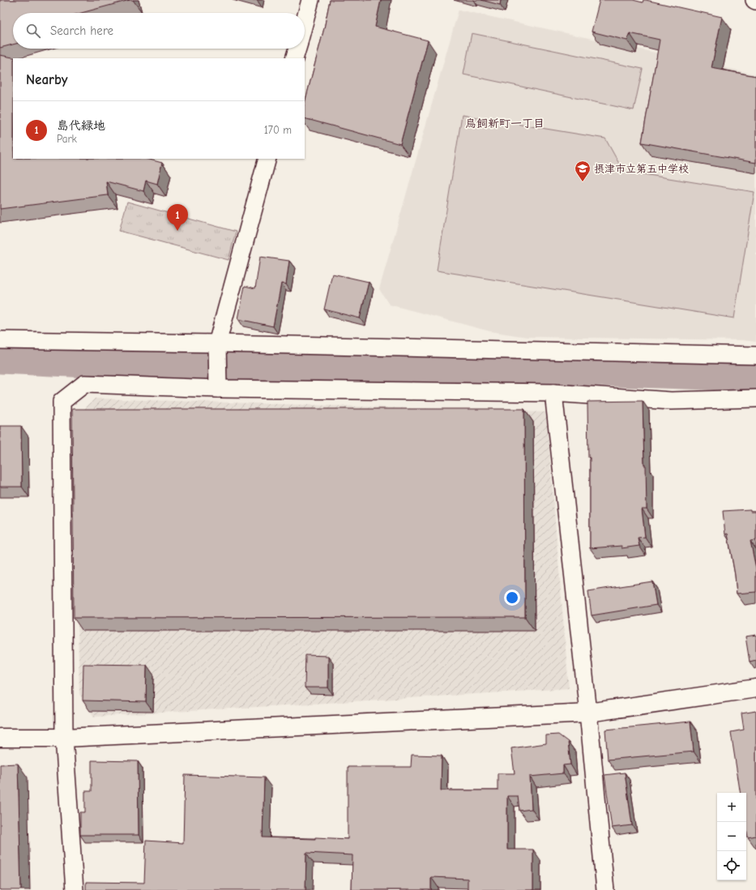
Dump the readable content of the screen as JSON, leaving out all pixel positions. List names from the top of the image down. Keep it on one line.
{"districts":["鳥飼新町一丁目"],"places":{"school or university":["摂津市立第五中学校"]},"page":{"search":"Search here","heading":"Nearby","list":[{"mark":"1","name":"島代緑地","note":"Park","value":"170 m"}],"pins":"1","map_buttons":["+","−"]}}
